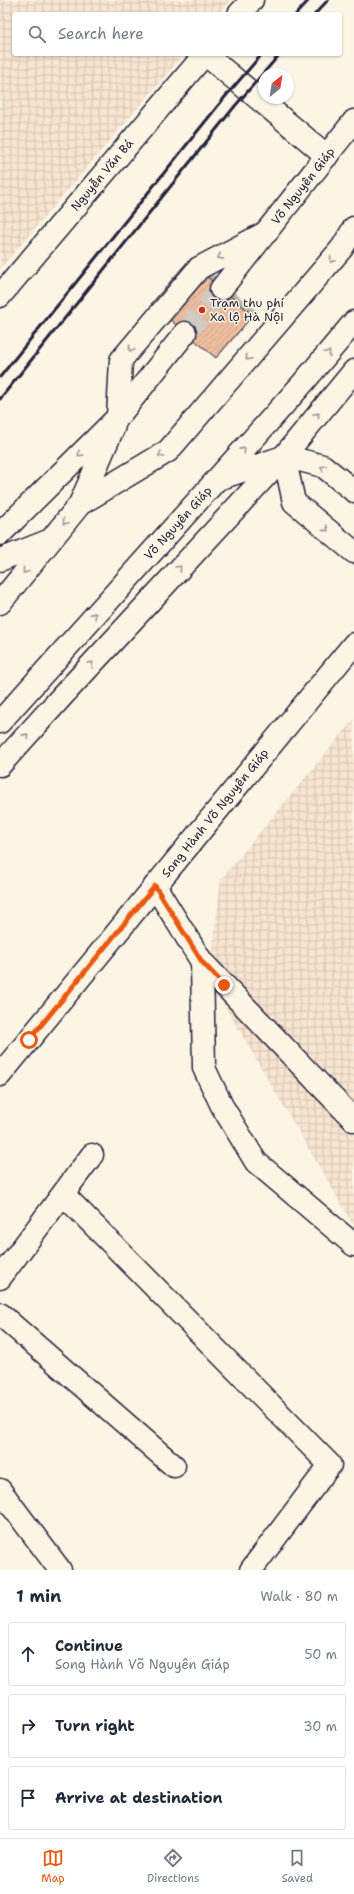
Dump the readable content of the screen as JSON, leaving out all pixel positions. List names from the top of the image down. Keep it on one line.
{"streets":{"main road":["Nguyễn Văn Bá","Võ Nguyên Giáp","Song Hành Võ Nguyên Giáp"]},"places":["Trạm thu phí Xa lộ Hà Nội"],"north":"top right","page":{"search":"Search here","heading":["1 min","Walk · 80 m"],"list":[["Continue","Song Hành Võ Nguyên Giáp","50 m"],["Turn right","30 m"],"Arrive at destination"],"nav":["Map","Directions","Saved"]}}
